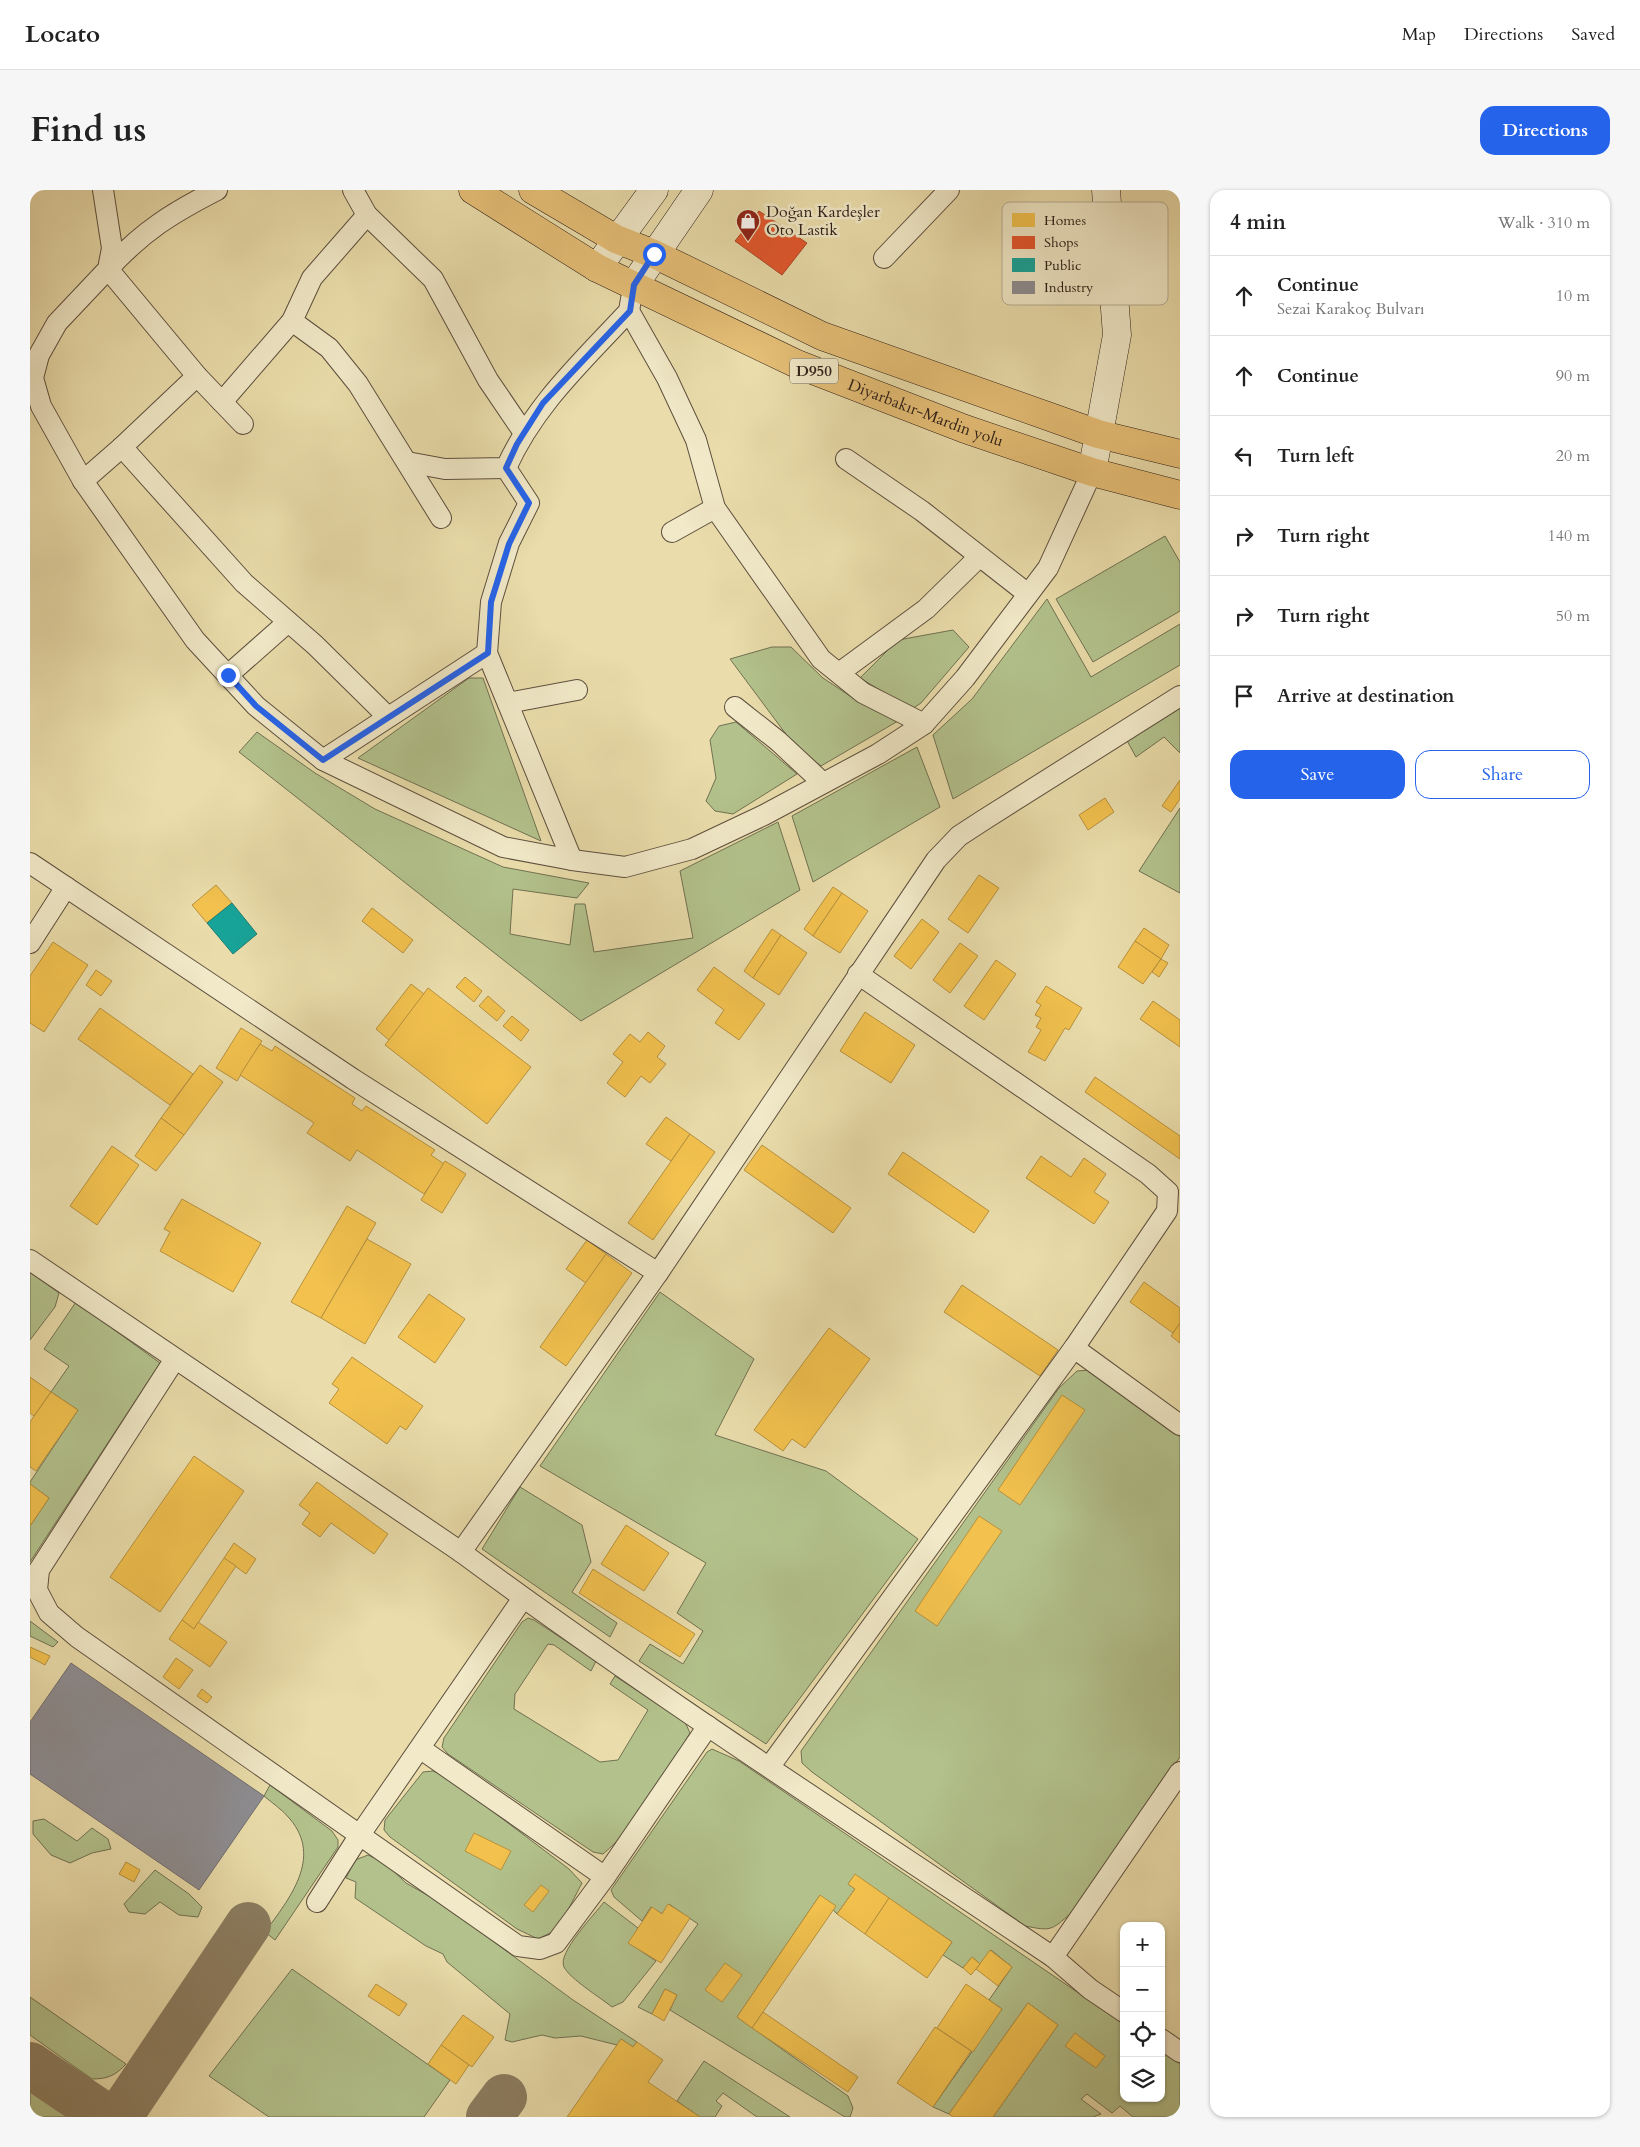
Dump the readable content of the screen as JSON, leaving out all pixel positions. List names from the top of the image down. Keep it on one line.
{"streets":{"highway":["D950","Diyarbakır-Mardin yolu"]},"places":{"shop":["Doğan Kardeşler Oto Lastik"]},"legend":["Homes","Shops","Public","Industry"],"page":{"header":"Locato","nav":["Map","Directions","Saved"],"title":"Find us","buttons":["Directions",["Save","Share"]],"heading":["4 min","Walk · 310 m"],"list":[["Continue","Sezai Karakoç Bulvarı","10 m"],["Continue","90 m"],["Turn left","20 m"],["Turn right","140 m"],["Turn right","50 m"],"Arrive at destination"],"map_buttons":["+","−"]}}
